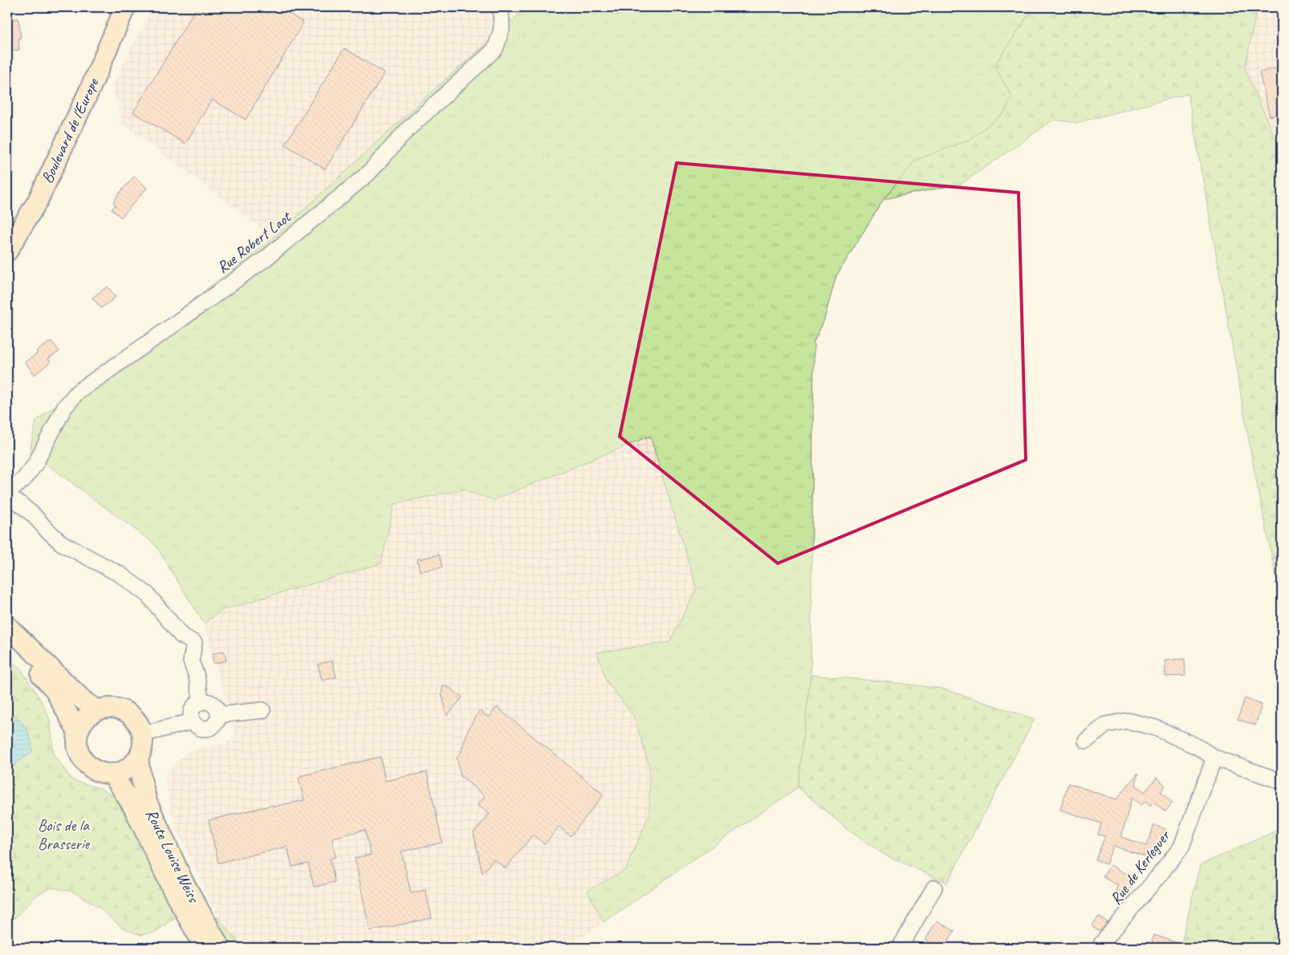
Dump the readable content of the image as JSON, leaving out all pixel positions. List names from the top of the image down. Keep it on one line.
{"streets":{"main road":["Boulevard de l'Europe","Route Louise Weiss"],"street":["Rue Robert Laot","Rue de Kerleguer"]},"parks":["Bois de la Brasserie"]}
